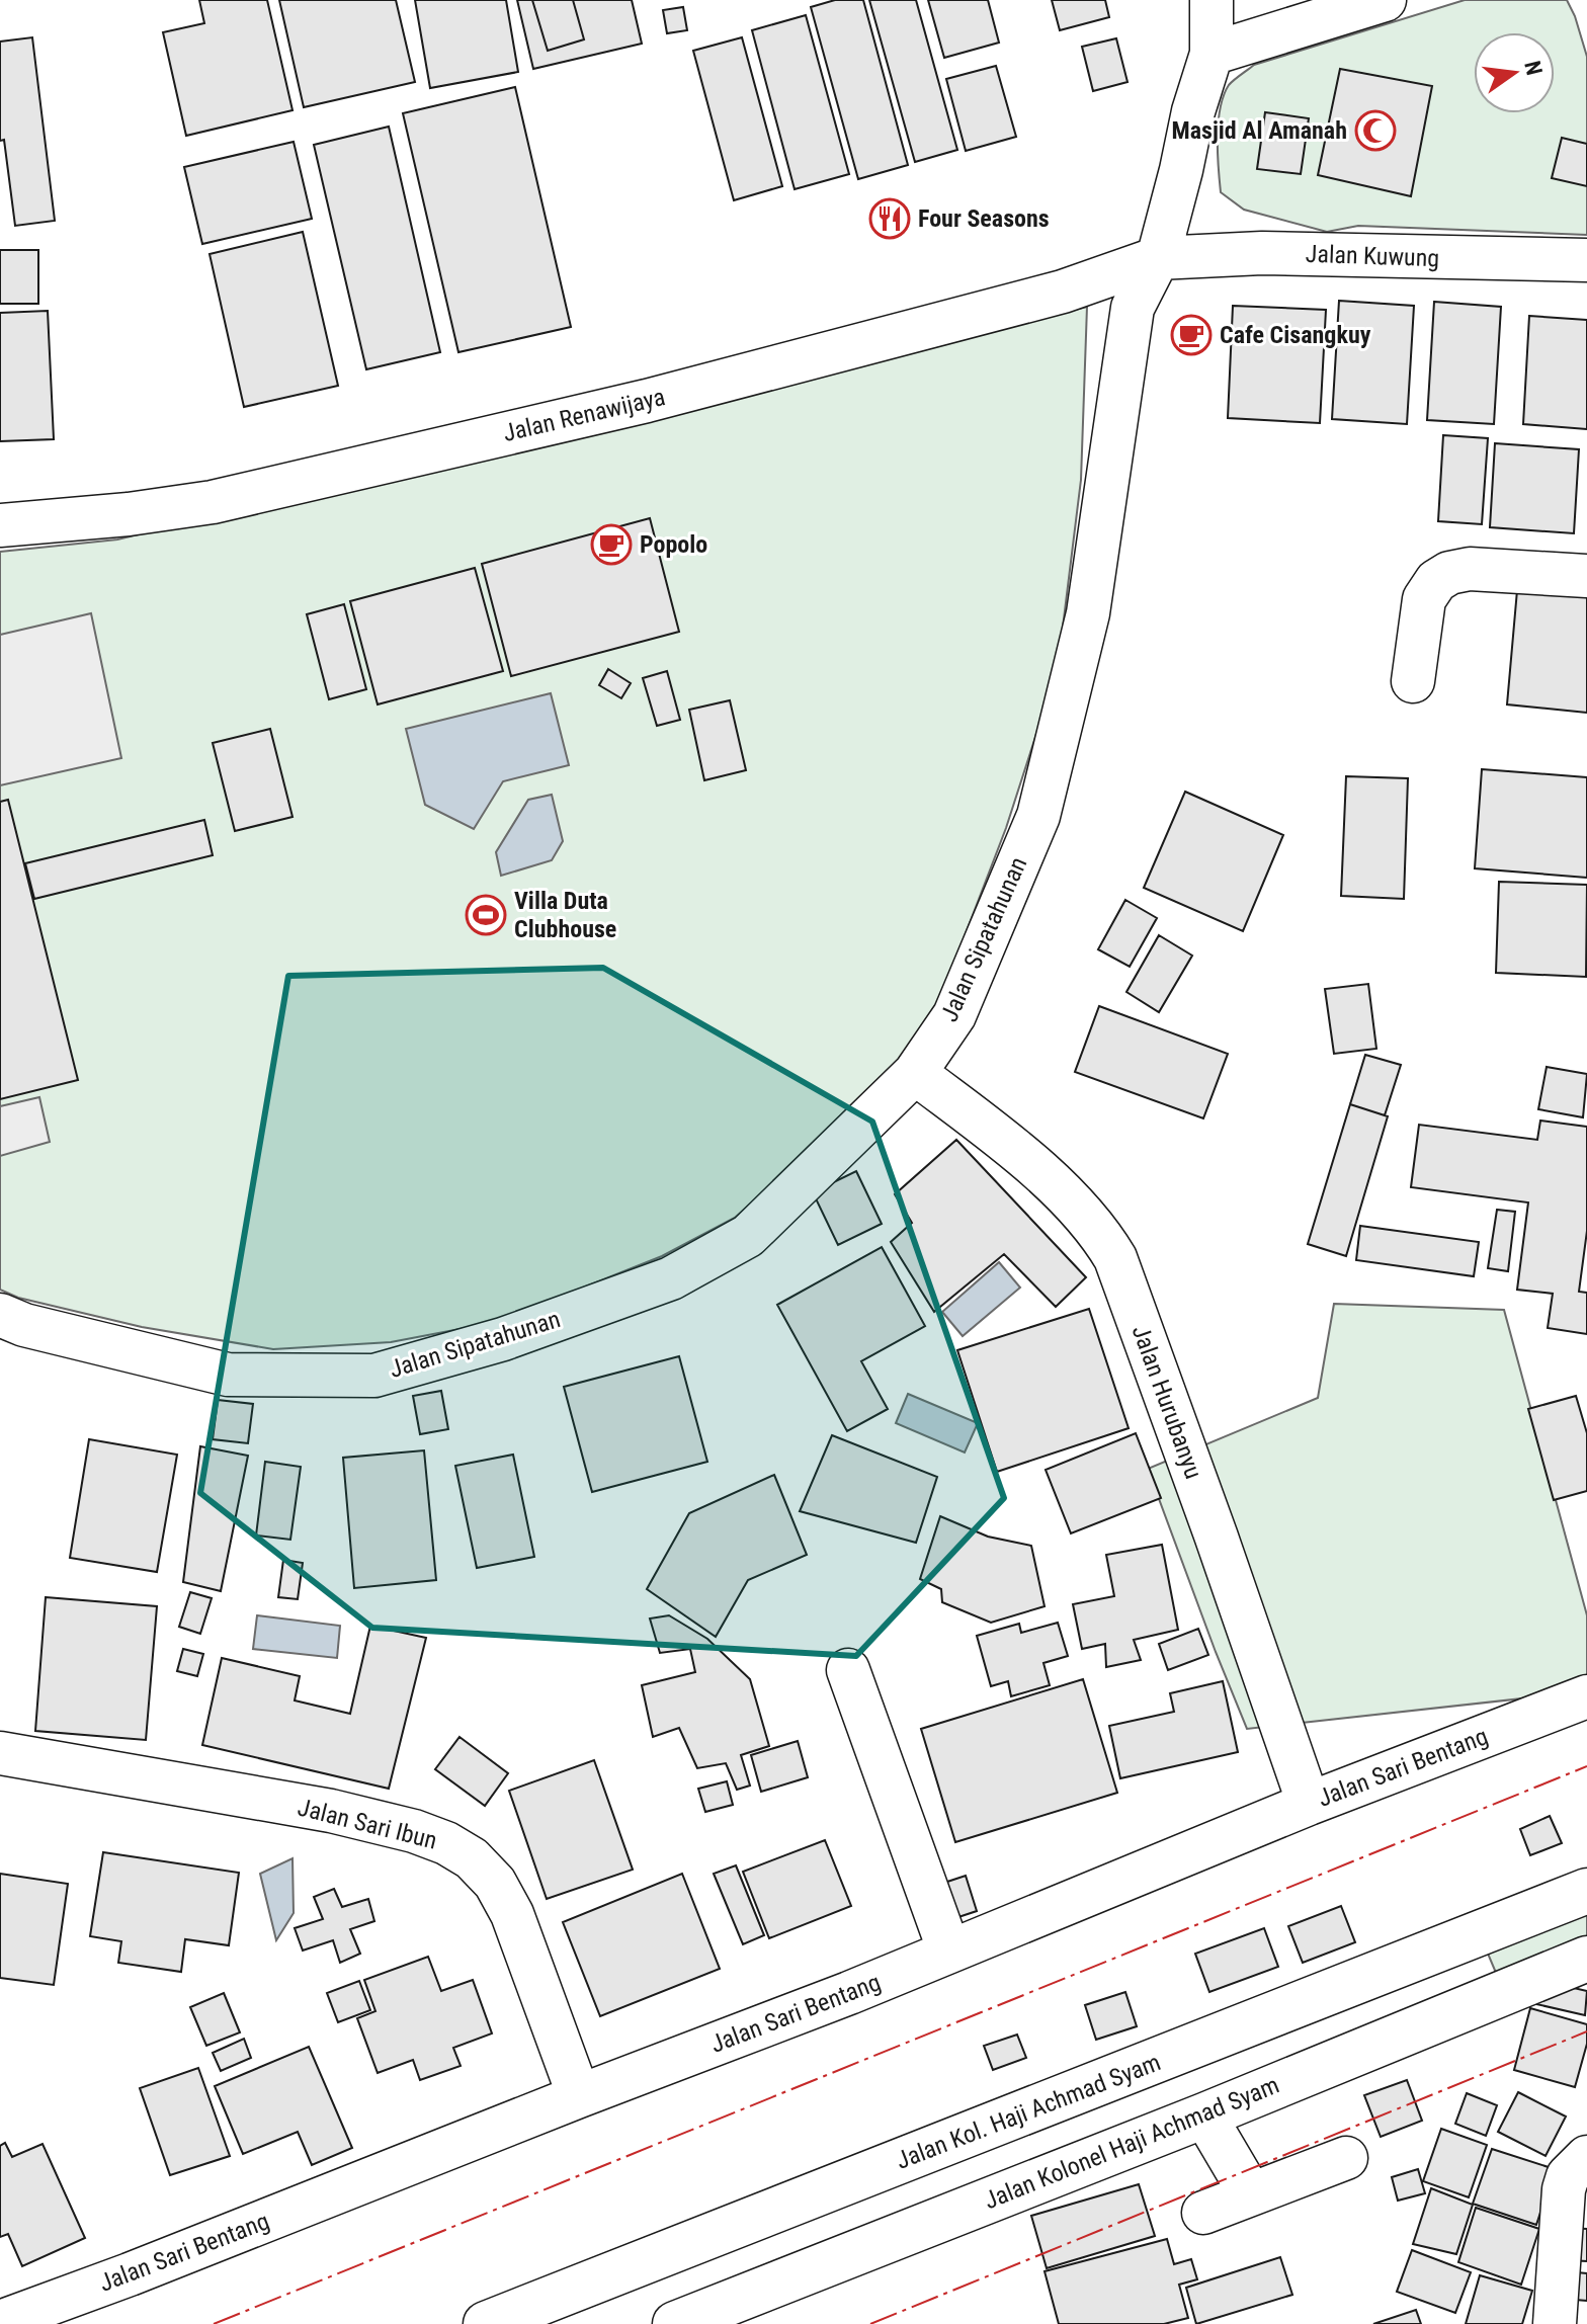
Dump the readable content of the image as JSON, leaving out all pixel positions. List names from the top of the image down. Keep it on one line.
{"streets":{"main road":["Jalan Kol. Haji Achmad Syam","Jalan Kolonel Haji Achmad Syam"],"street":["Jalan Kuwung","Jalan Renawijaya","Jalan Sipatahunan","Jalan Hurubanyu","Jalan Sari Bentang","Jalan Sari Ibun"]},"crossings":[["Jalan Kuwung","Jalan Renawijaya"],["Jalan Kuwung","Jalan Sipatahunan"],["Jalan Renawijaya","Jalan Sipatahunan"],["Jalan Sipatahunan","Jalan Hurubanyu"],["Jalan Hurubanyu","Jalan Sari Bentang"],["Jalan Sari Bentang","Jalan Sari Ibun"]],"places":{"mosque":["Masjid Al Amanah"],"restaurant":["Four Seasons"],"cafe":["Cafe Cisangkuy","Popolo"],"sports":["Villa Duta Clubhouse"]},"north":"right"}
